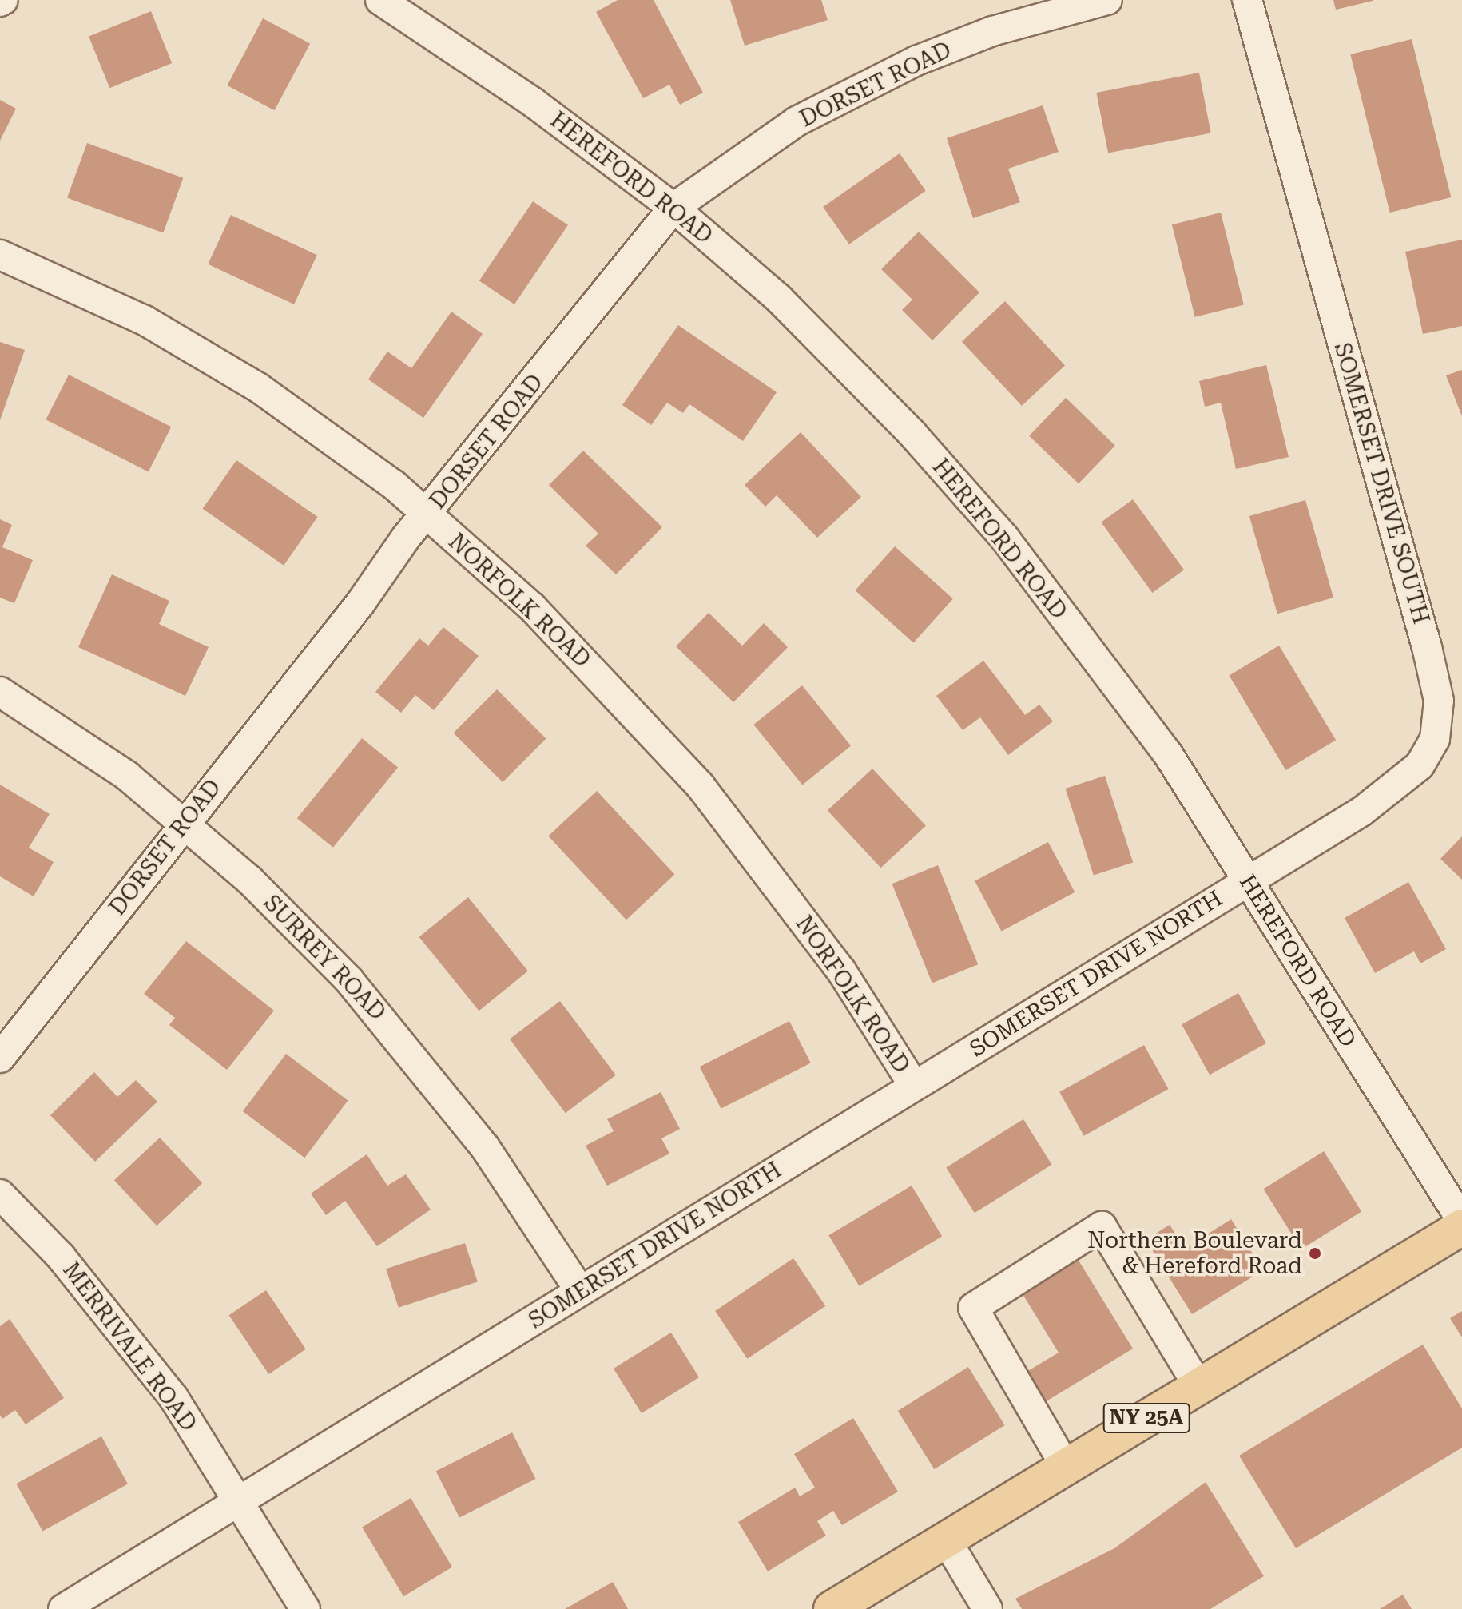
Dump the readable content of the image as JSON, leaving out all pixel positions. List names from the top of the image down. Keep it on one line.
{"streets":{"main road":["NY 25A"],"street":["DORSET ROAD","HEREFORD ROAD","SOMERSET DRIVE SOUTH","NORFOLK ROAD","SURREY ROAD","SOMERSET DRIVE NORTH","MERRIVALE ROAD"]},"crossings":[["DORSET ROAD","HEREFORD ROAD"],["DORSET ROAD","NORFOLK ROAD"],["DORSET ROAD","SURREY ROAD"],["HEREFORD ROAD","SOMERSET DRIVE SOUTH"],["HEREFORD ROAD","SOMERSET DRIVE NORTH"],["SOMERSET DRIVE SOUTH","SOMERSET DRIVE NORTH"],["NORFOLK ROAD","SOMERSET DRIVE NORTH"],["SURREY ROAD","SOMERSET DRIVE NORTH"],["SOMERSET DRIVE NORTH","MERRIVALE ROAD"]],"places":["Northern Boulevard & Hereford Road"]}
